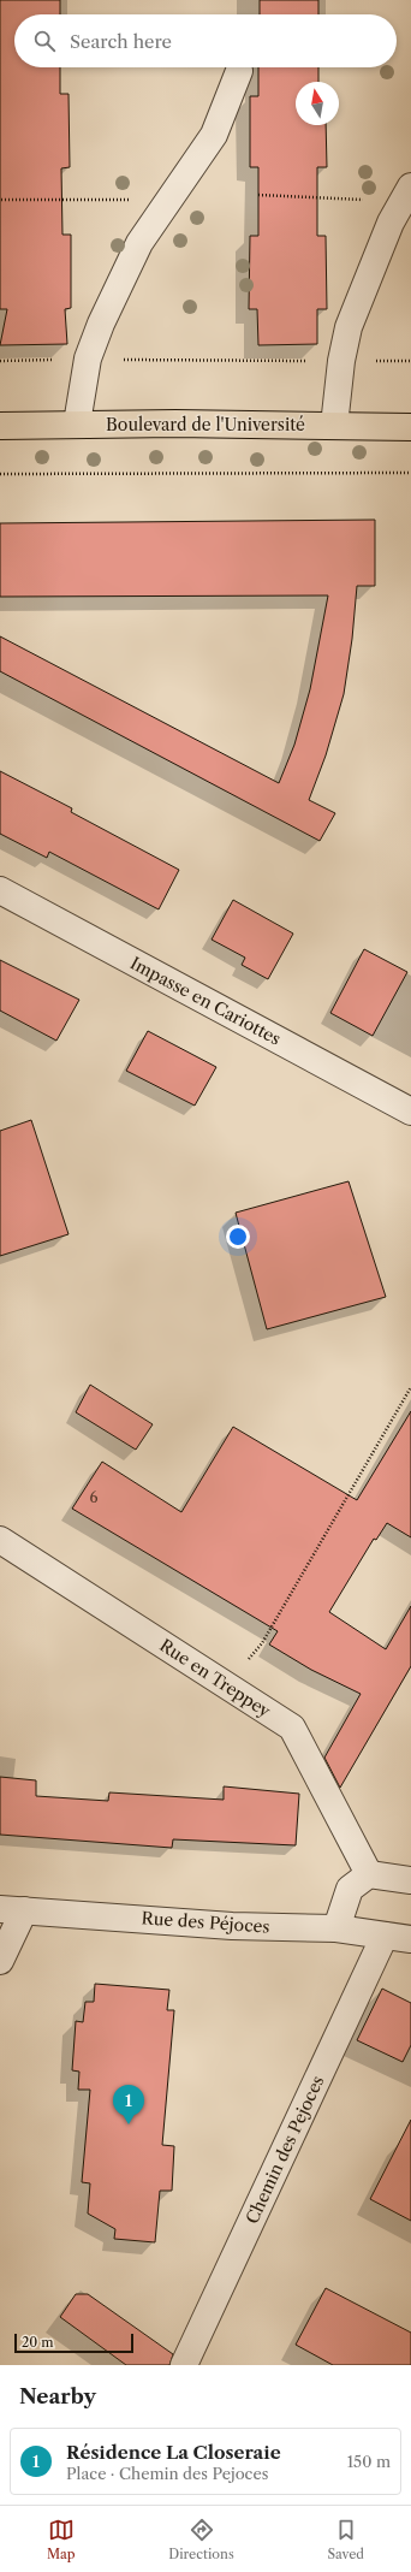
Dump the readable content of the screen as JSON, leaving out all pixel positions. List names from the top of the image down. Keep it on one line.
{"streets":{"main road":["Boulevard de l'Université"],"street":["Impasse en Cariottes","Rue en Treppey","Rue des Péjoces","Chemin des Pejoces"]},"crossings":[["Rue des Péjoces","Chemin des Pejoces"]],"house_numbers":["6"],"scale_bar":"20 m","north":"top","page":{"search":"Search here","pins":"1","scale":"20 m","heading":"Nearby","list":[{"mark":"1","name":"Résidence La Closeraie","note":"Place · Chemin des Pejoces","value":"150 m"}],"nav":["Map","Directions","Saved"]}}
